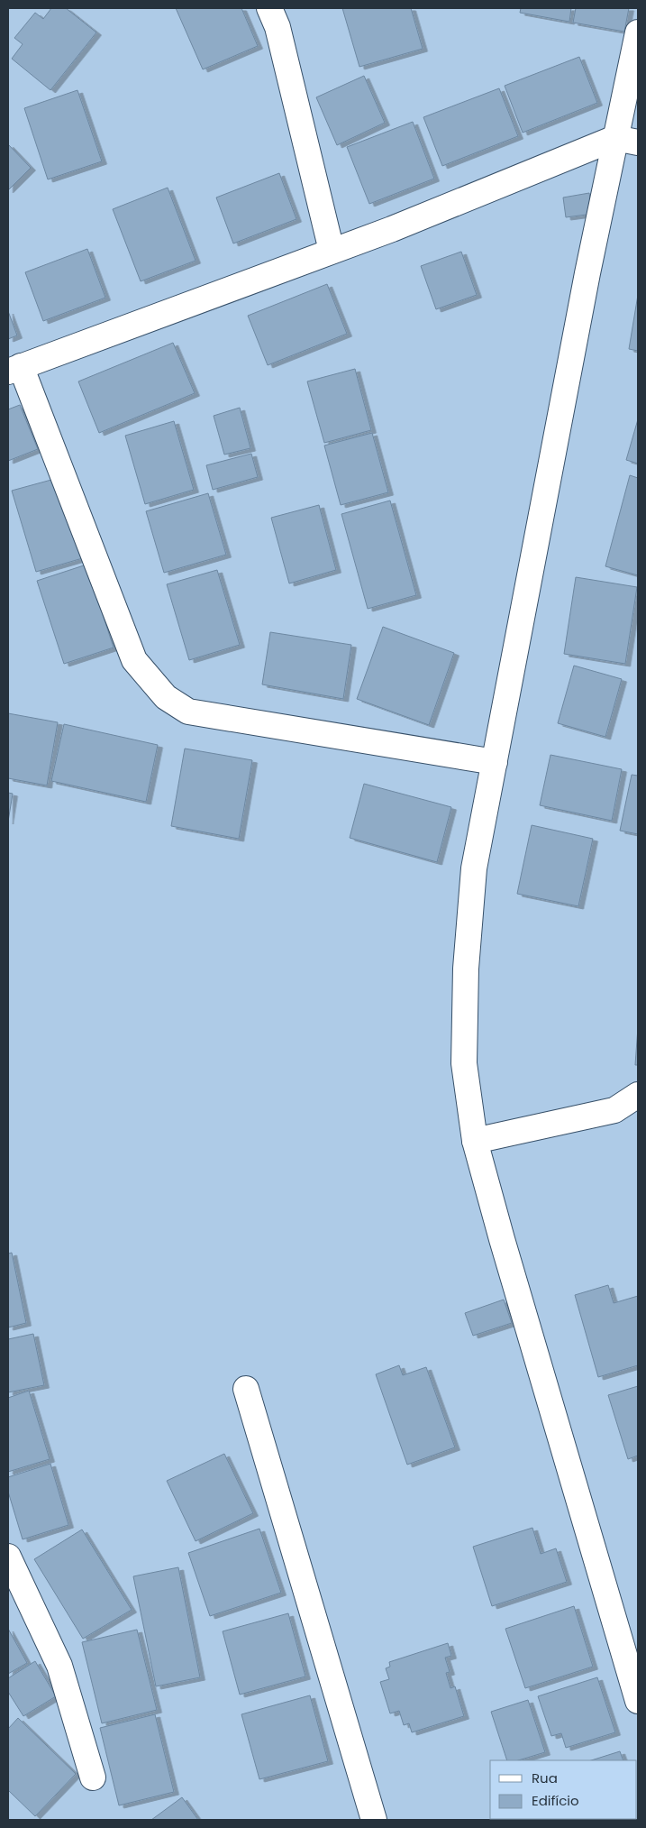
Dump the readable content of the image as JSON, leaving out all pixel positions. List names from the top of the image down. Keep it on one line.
{"legend":["Rua","Edifício"]}
